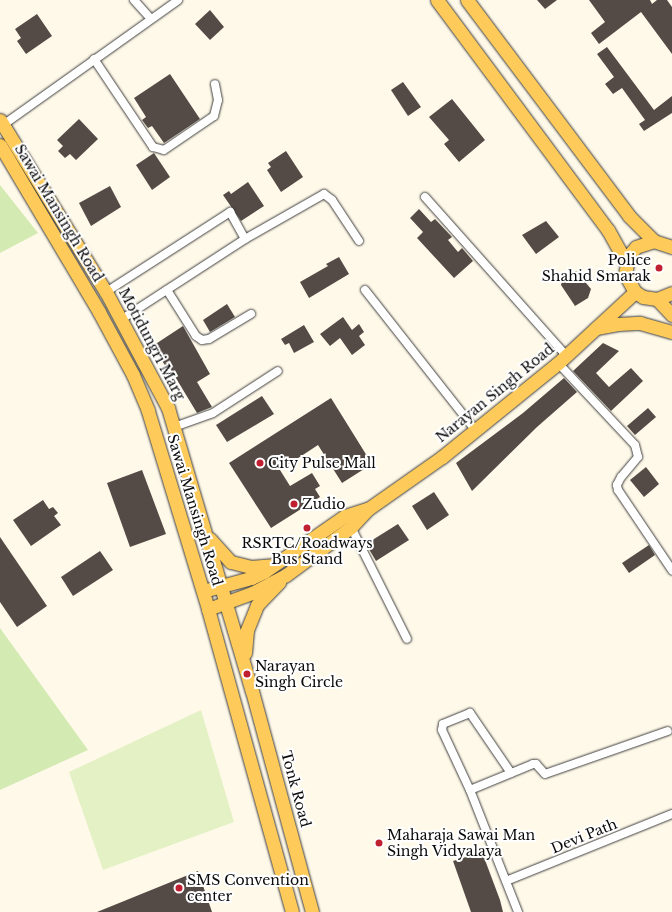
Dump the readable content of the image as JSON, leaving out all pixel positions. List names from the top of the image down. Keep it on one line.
{"streets":{"main road":["Sawai Mansingh Road","Motidungri Marg","Narayan Singh Road","Tonk Road"],"street":["Devi Path"]},"crossings":[["Motidungri Marg","Tonk Road"]],"places":["Police Shahid Smarak","City Pulse Mall","Zudio","RSRTC/Roadways Bus Stand","Narayan Singh Circle","Maharaja Sawai Man Singh Vidyalaya","SMS Convention center"]}
